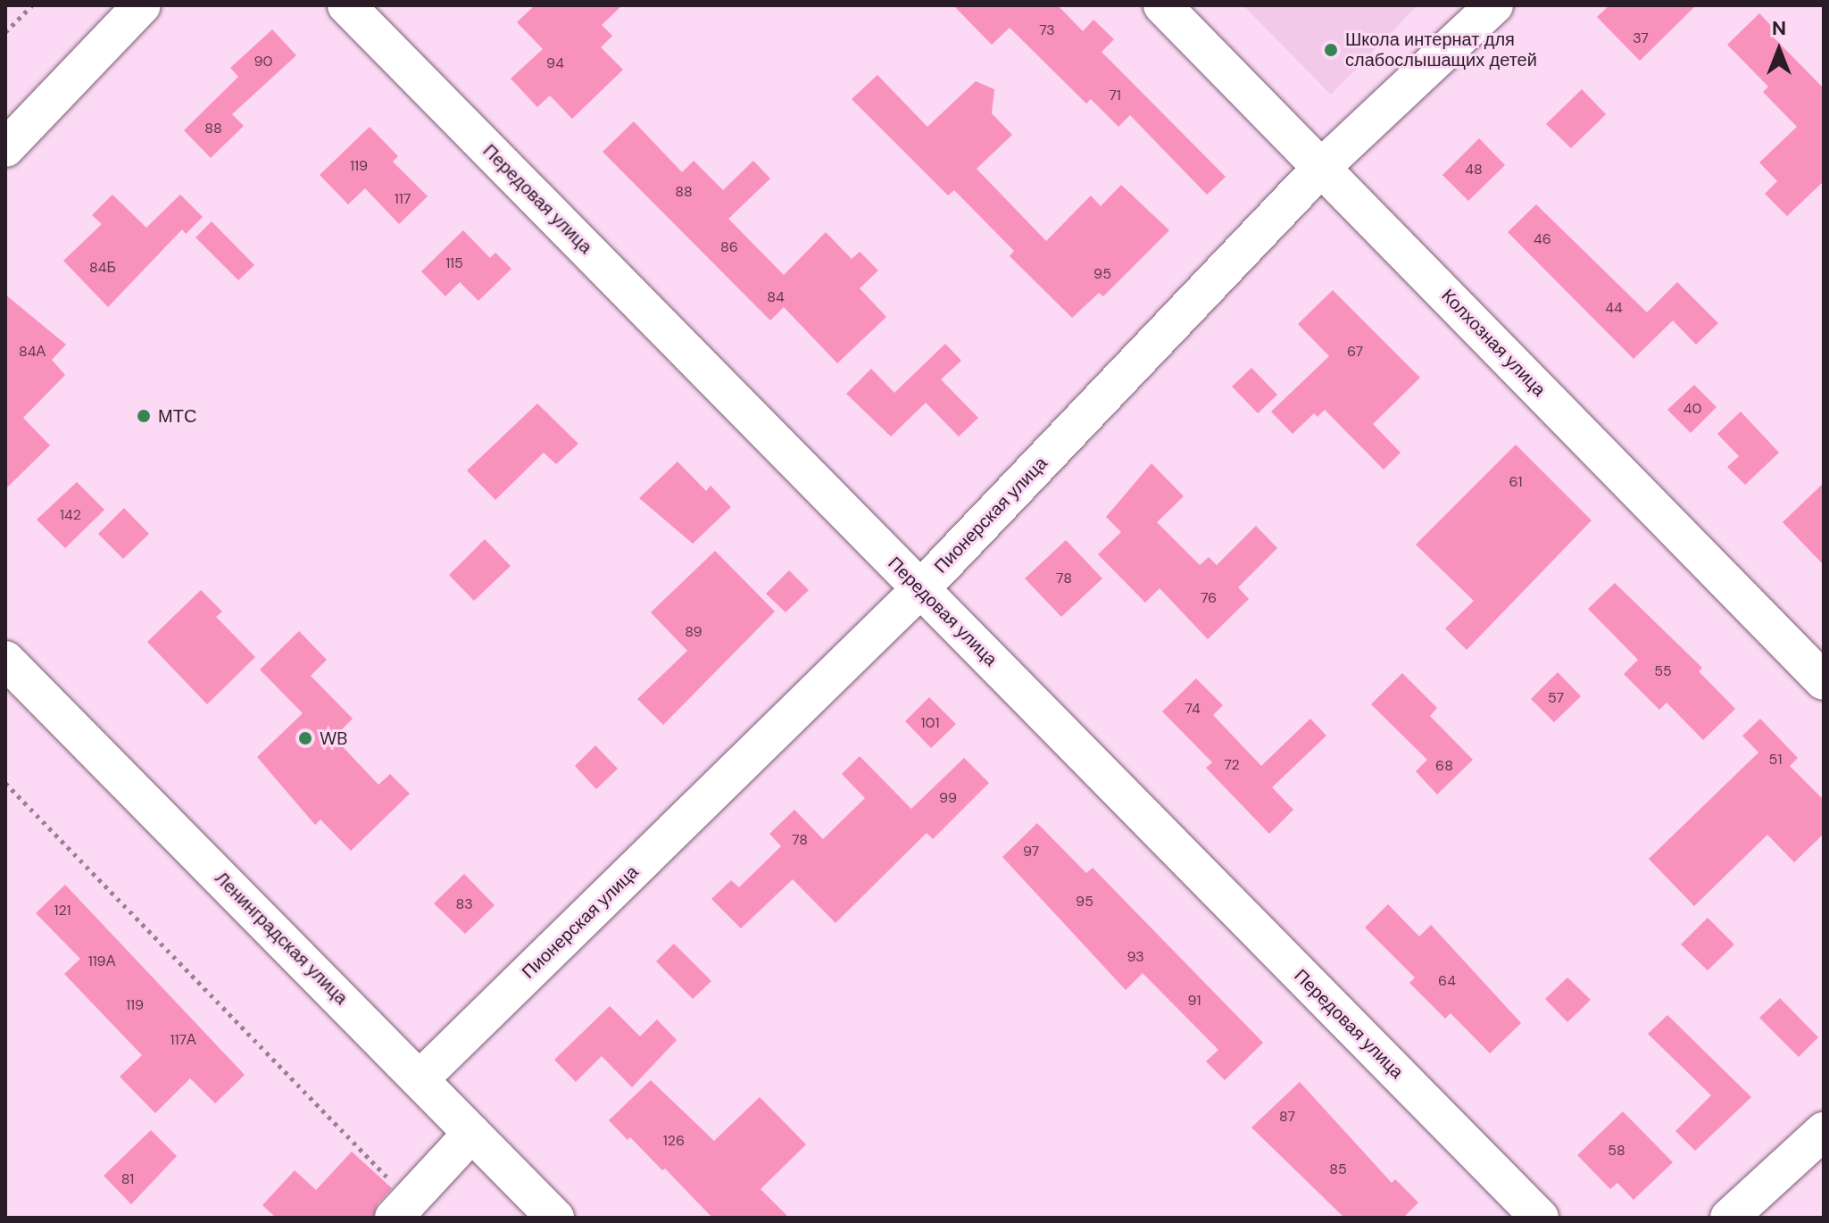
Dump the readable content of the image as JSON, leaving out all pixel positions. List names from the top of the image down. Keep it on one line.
{"streets":{"street":["Передовая улица","Колхозная улица","Пионерская улица","Ленинградская улица"]},"crossings":[["Передовая улица","Пионерская улица"],["Колхозная улица","Пионерская улица"],["Пионерская улица","Ленинградская улица"]],"places":["Школа интернат для слабослышащих детей","МТС","WB"],"house_numbers":["73","37","90","94","71","88","119","48","88","117","46","86","115","84Б","95","84","44","84А","67","40","61","142","78","76","89","55","57","74","101","51","72","68","99","78","97","95","83","121","93","119А","64","91","119","117А","87","126","58","85","81"],"north":"top"}
